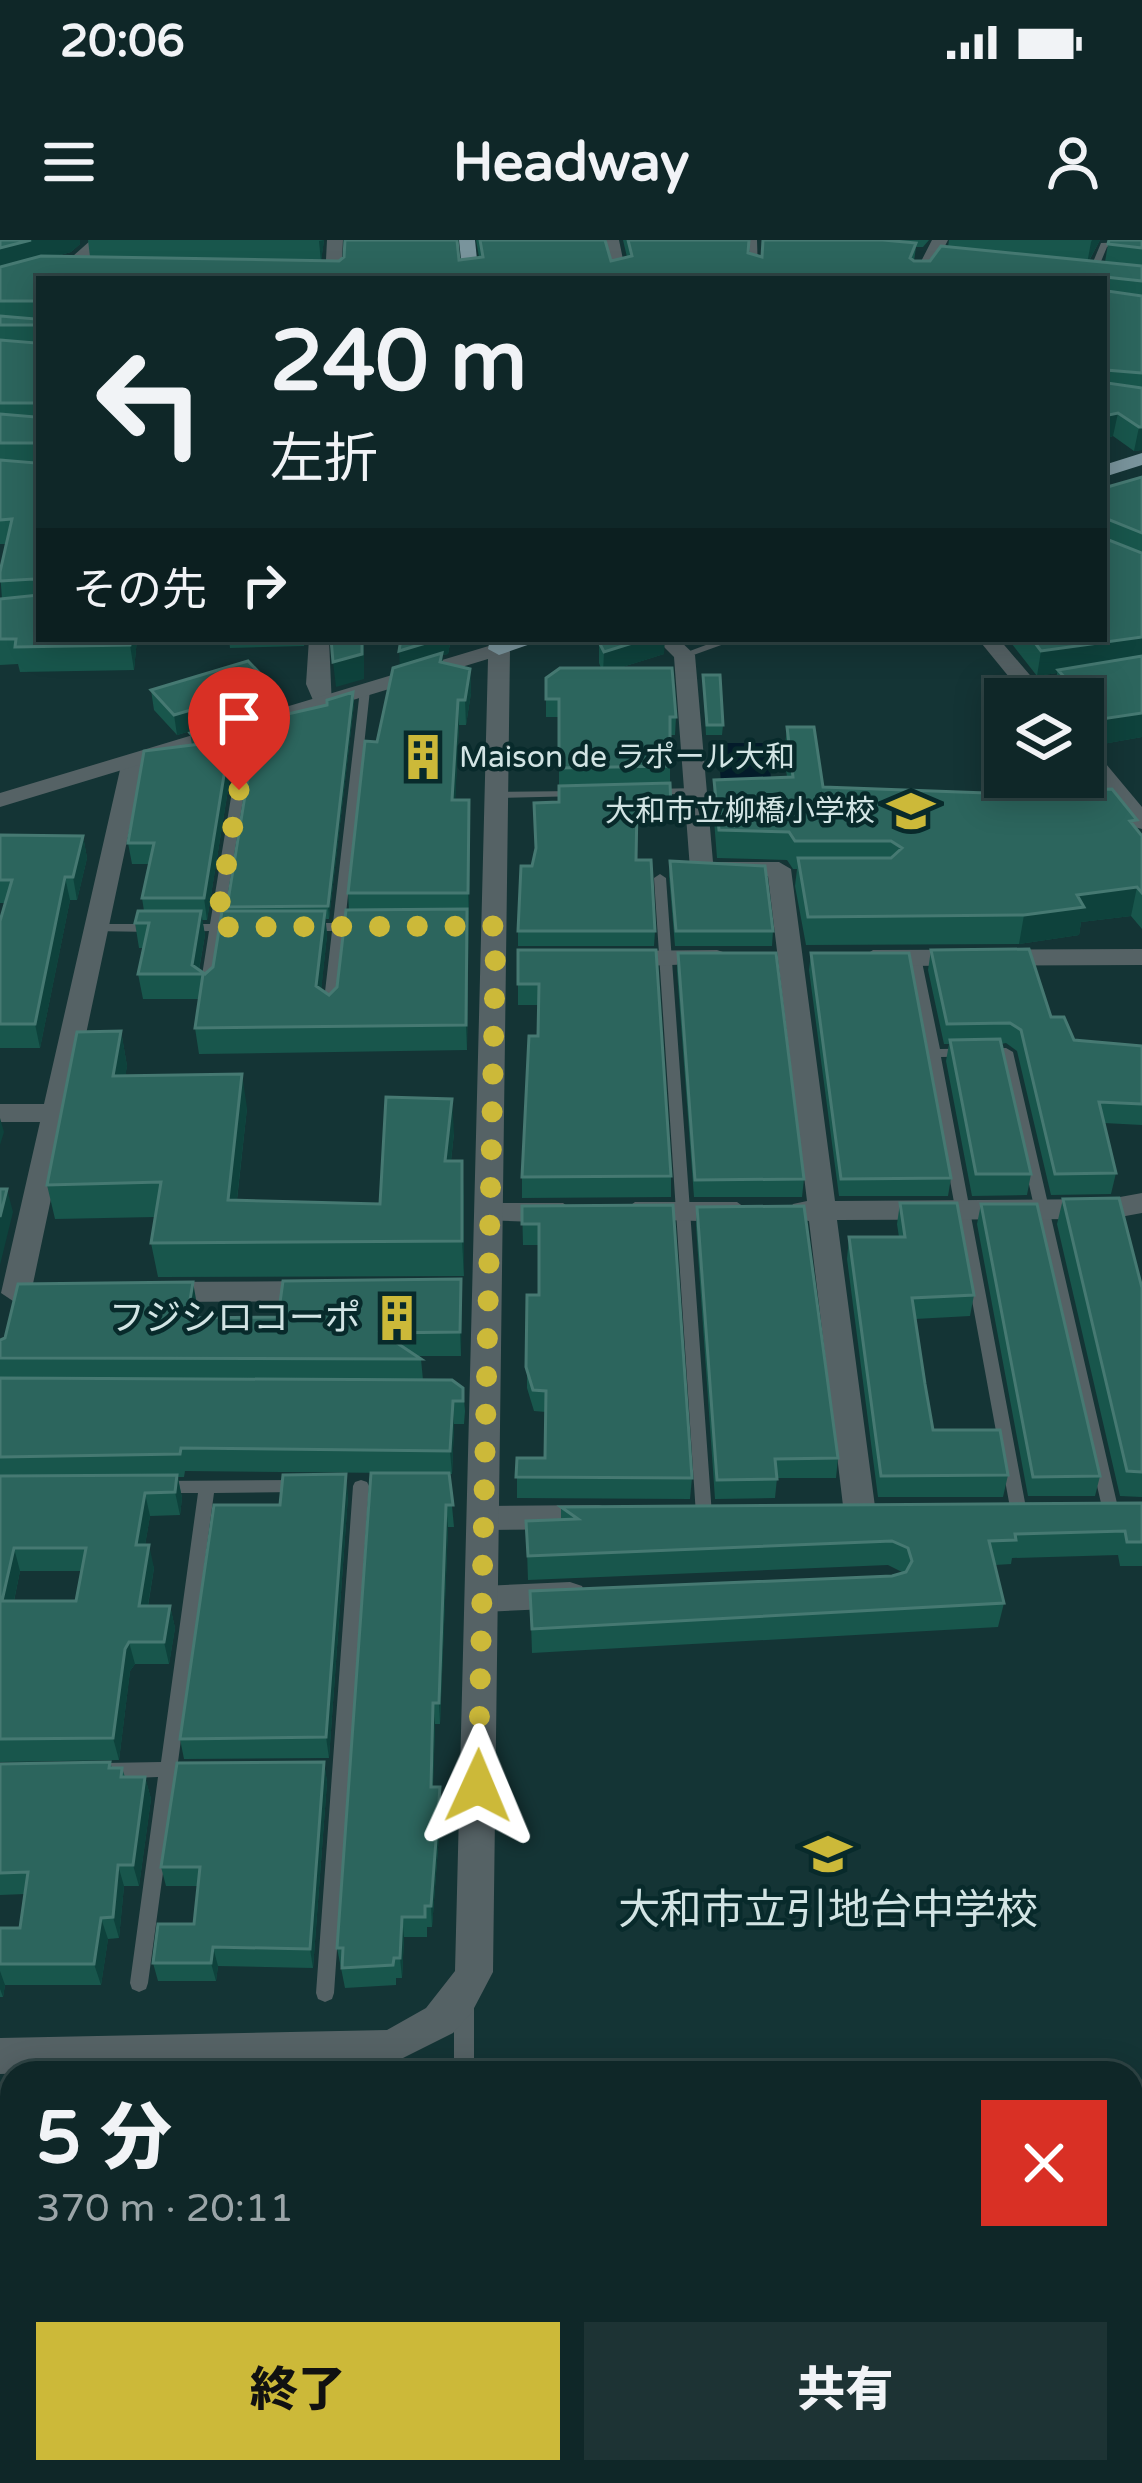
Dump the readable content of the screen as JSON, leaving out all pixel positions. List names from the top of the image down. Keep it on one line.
{"places":{"building":["Maison de ラポール大和","フジシロコーポ"],"school or university":["大和市立柳橋小学校","大和市立引地台中学校"]},"page":{"status":"20:06","header":"Headway","turn":["240 m","左折"],"then":"その先","heading":["5 分","370 m · 20:11"],"buttons":["終了","共有"]}}
